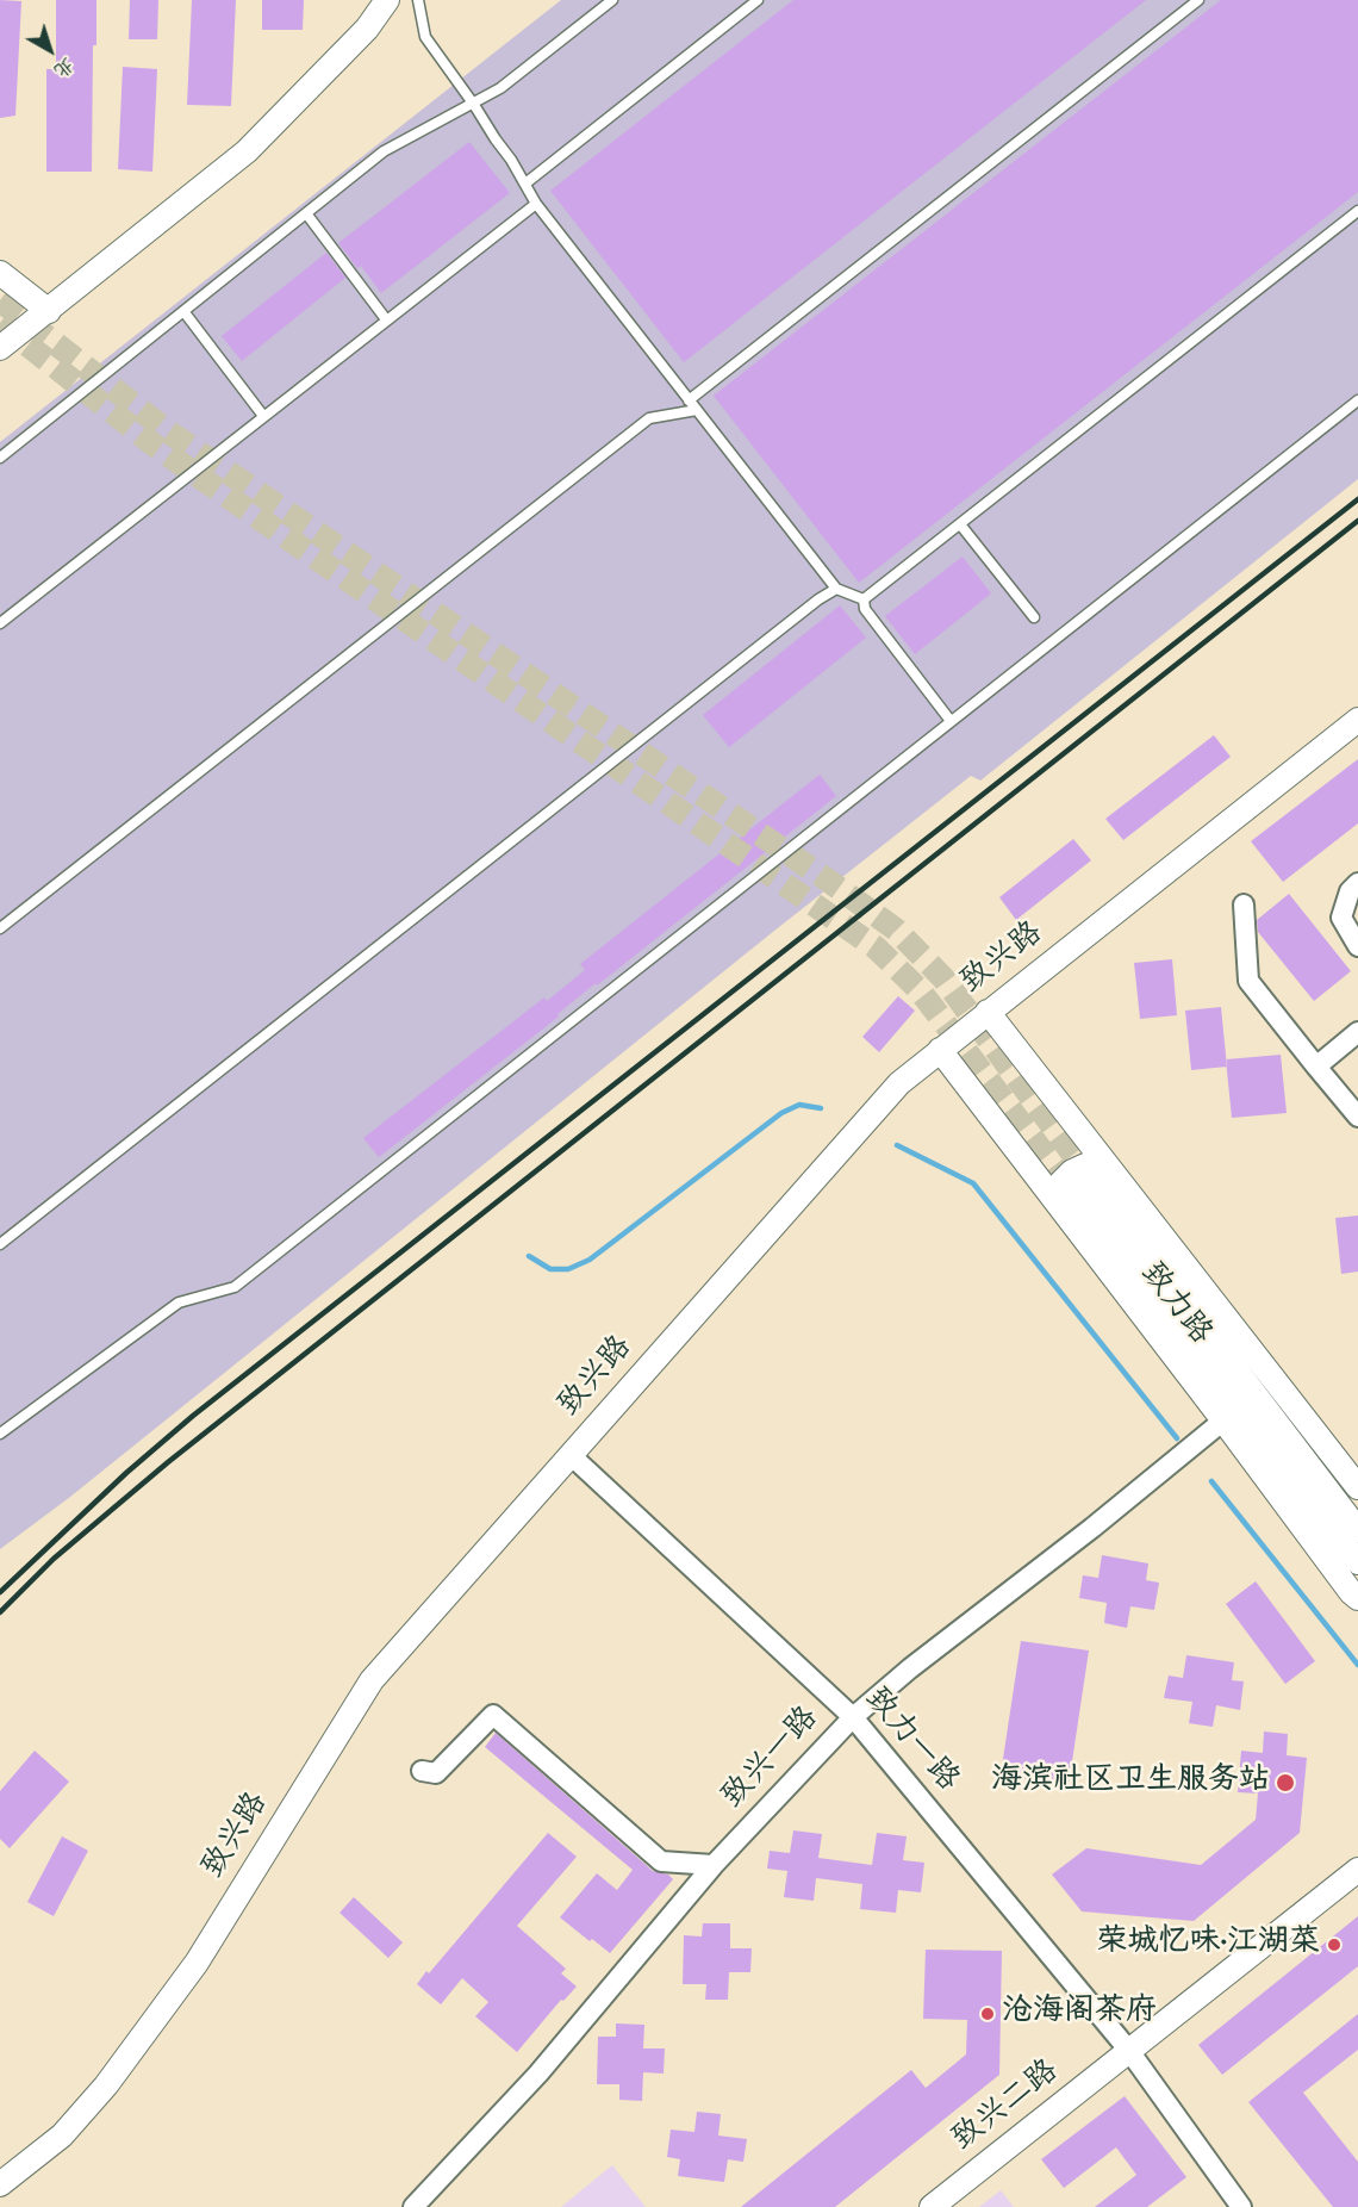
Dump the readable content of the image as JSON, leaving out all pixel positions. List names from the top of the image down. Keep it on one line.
{"streets":{"street":["致兴路","致力路","致力一路","致兴一路","致兴二路"]},"crossings":[["致兴路","致力路"],["致兴路","致力一路"],["致力路","致兴一路"],["致力一路","致兴一路"],["致力一路","致兴二路"]],"places":["海滨社区卫生服务站","荣城忆味·江湖菜","沧海阁茶府"],"north":"bottom right"}
